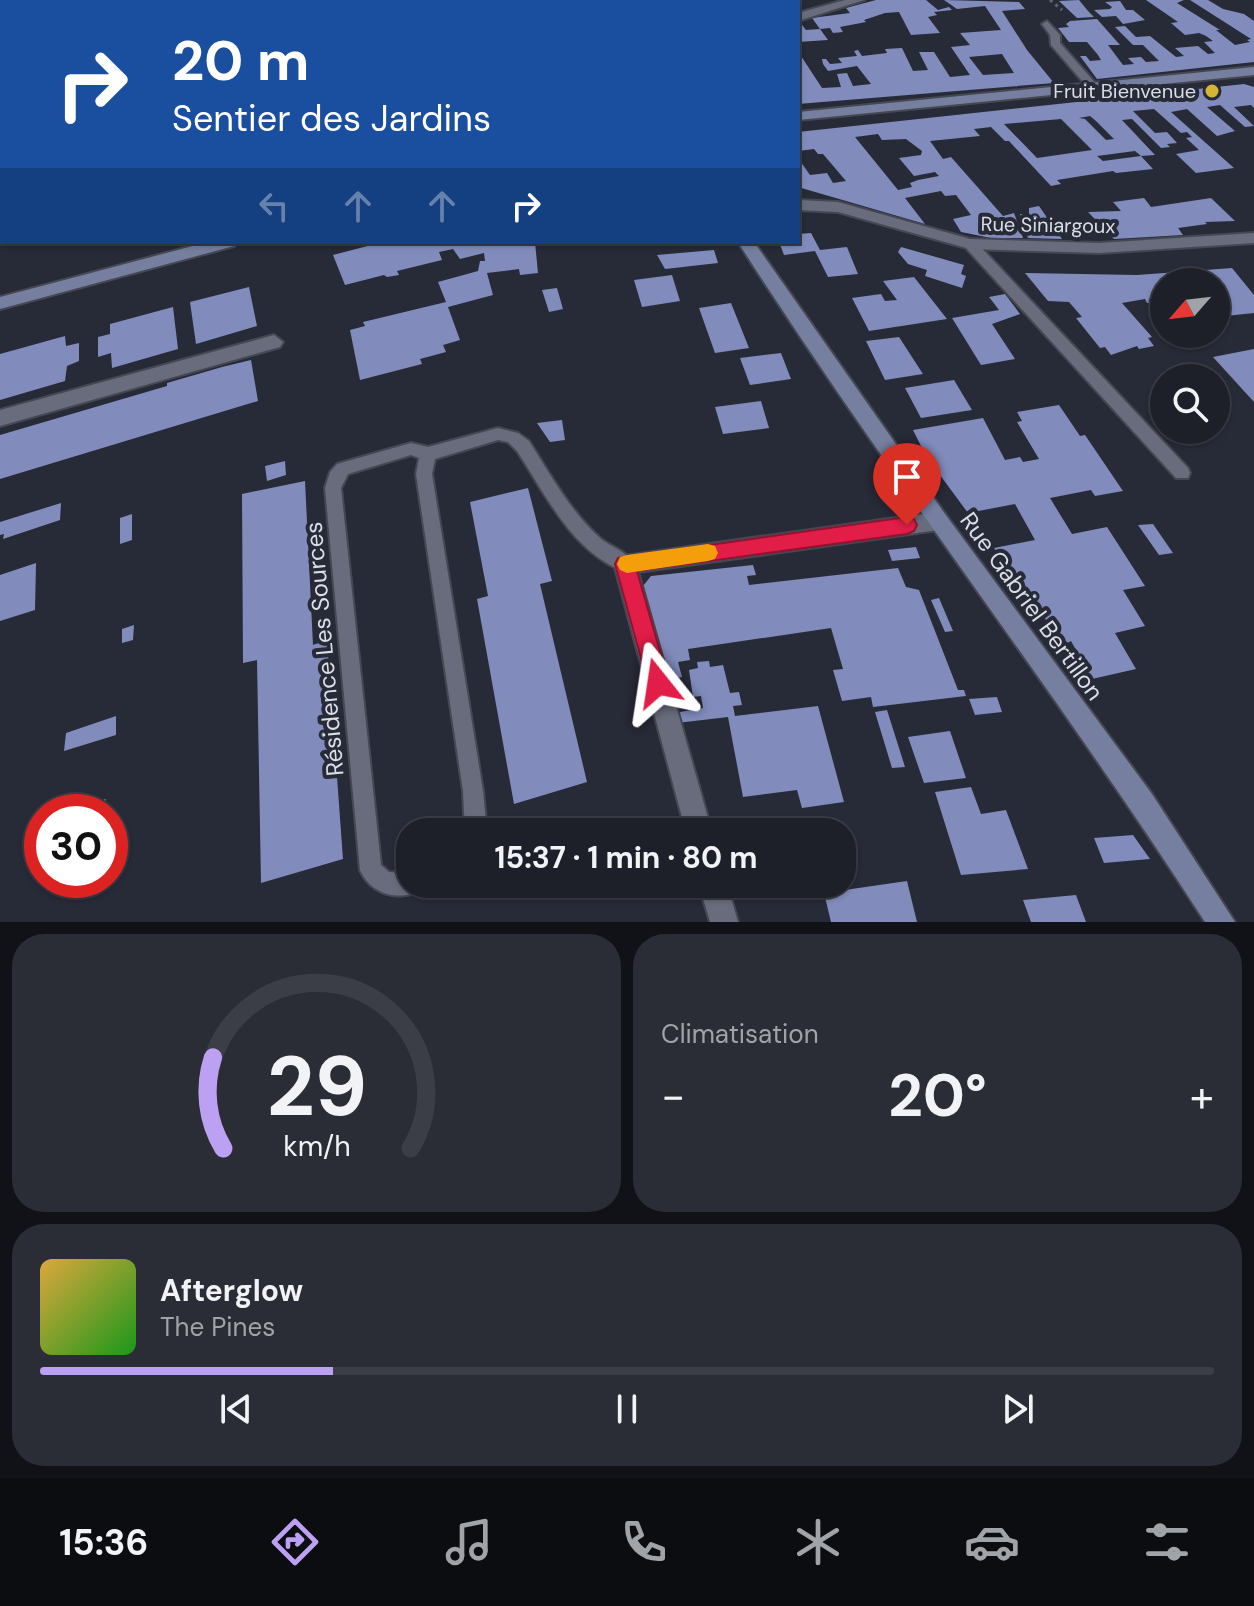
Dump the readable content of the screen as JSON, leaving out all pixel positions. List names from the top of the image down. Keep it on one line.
{"streets":{"street":["Rue Siniargoux","Rue Gabriel Bertillon"],"lane":["Résidence Les Sources"]},"places":["Fruit Bienvenue"],"north":"bottom left","page":{"turn":["20 m","Sentier des Jardins"],"limit":"30","trip":"15:37 · 1 min · 80 m","tile":"Climatisation","heat":["−","20°","+"],"song":["Afterglow","The Pines"],"tabs":"15:36","gauge":["29","km/h"]}}
